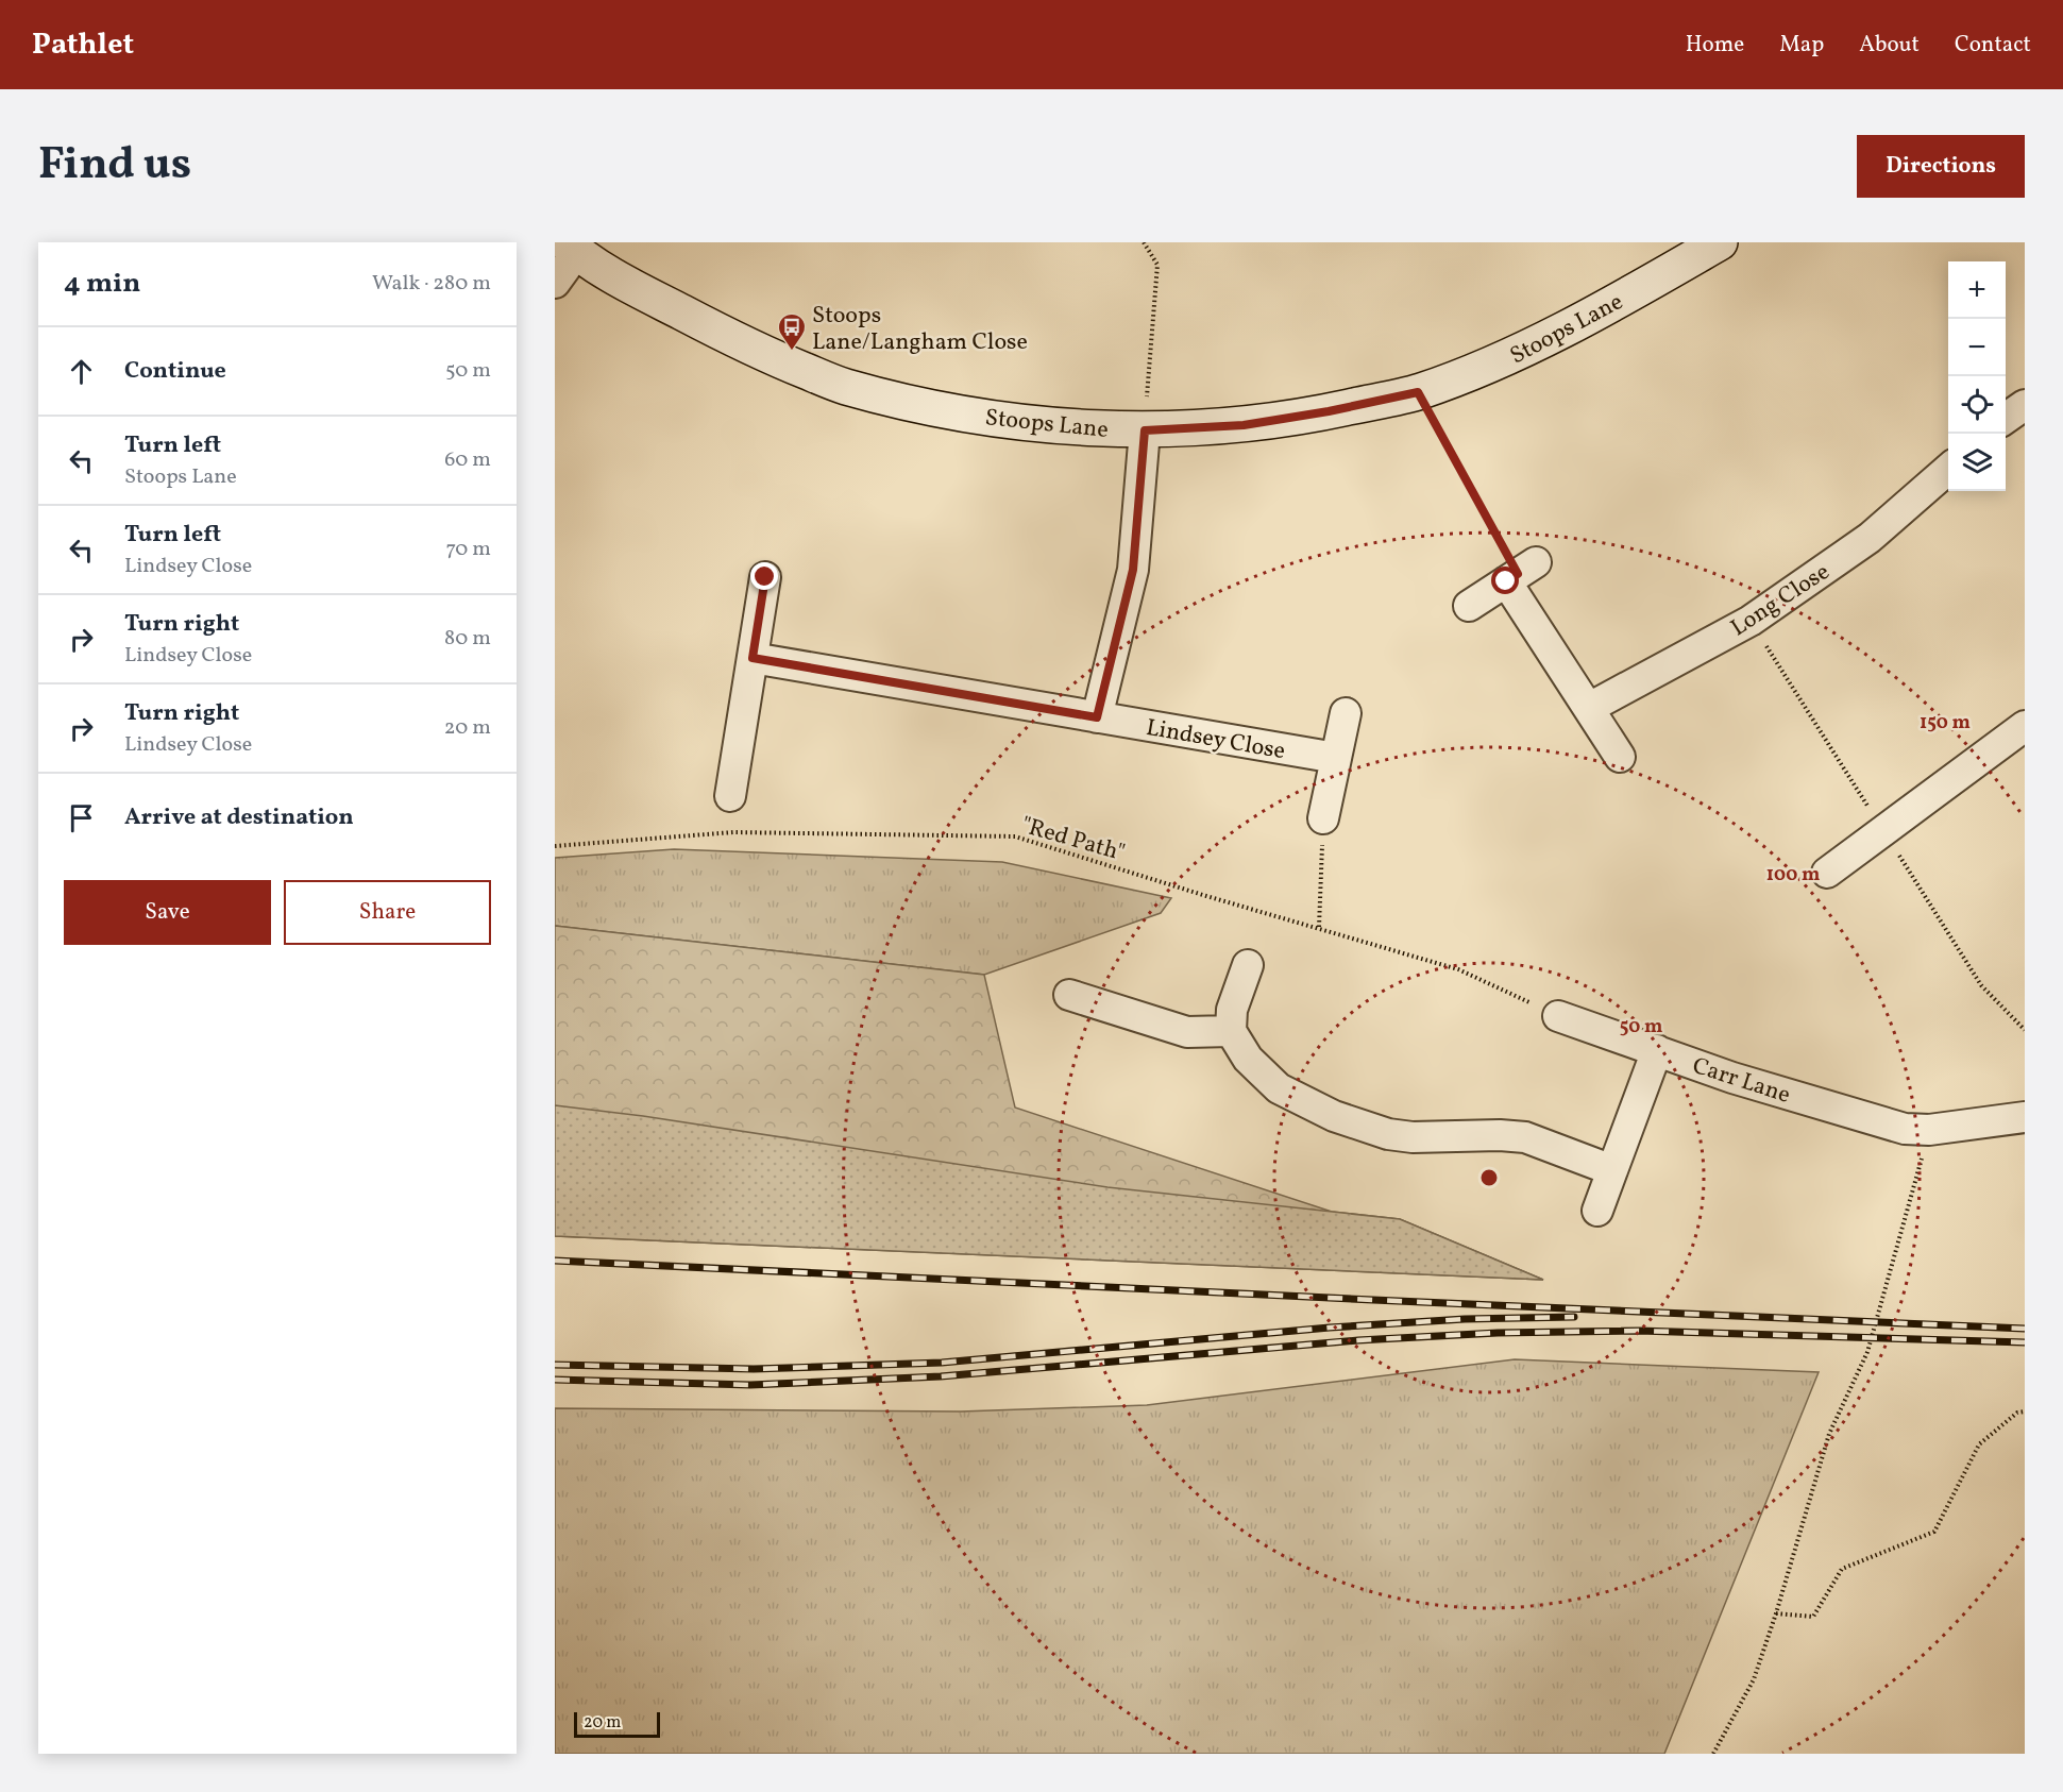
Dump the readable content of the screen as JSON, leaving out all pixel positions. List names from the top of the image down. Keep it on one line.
{"streets":{"street":["Stoops Lane","Long Close","Lindsey Close","Carr Lane"],"path":["\"Red Path\""]},"crossings":[["\"Red Path\"","Carr Lane"]],"places":{"bus stop":["Stoops Lane/Langham Close"]},"scale_bar":"20 m","page":{"header":"Pathlet","nav":["Home","Map","About","Contact"],"title":"Find us","buttons":["Directions",["Save","Share"]],"heading":["4 min","Walk · 280 m"],"map_buttons":["+","−"],"list":[["Continue","50 m"],["Turn left","Stoops Lane","60 m"],["Turn left","Lindsey Close","70 m"],["Turn right","Lindsey Close","80 m"],["Turn right","Lindsey Close","20 m"],"Arrive at destination"],"scale":"20 m"},"rings":["150 m","100 m","50 m"]}
